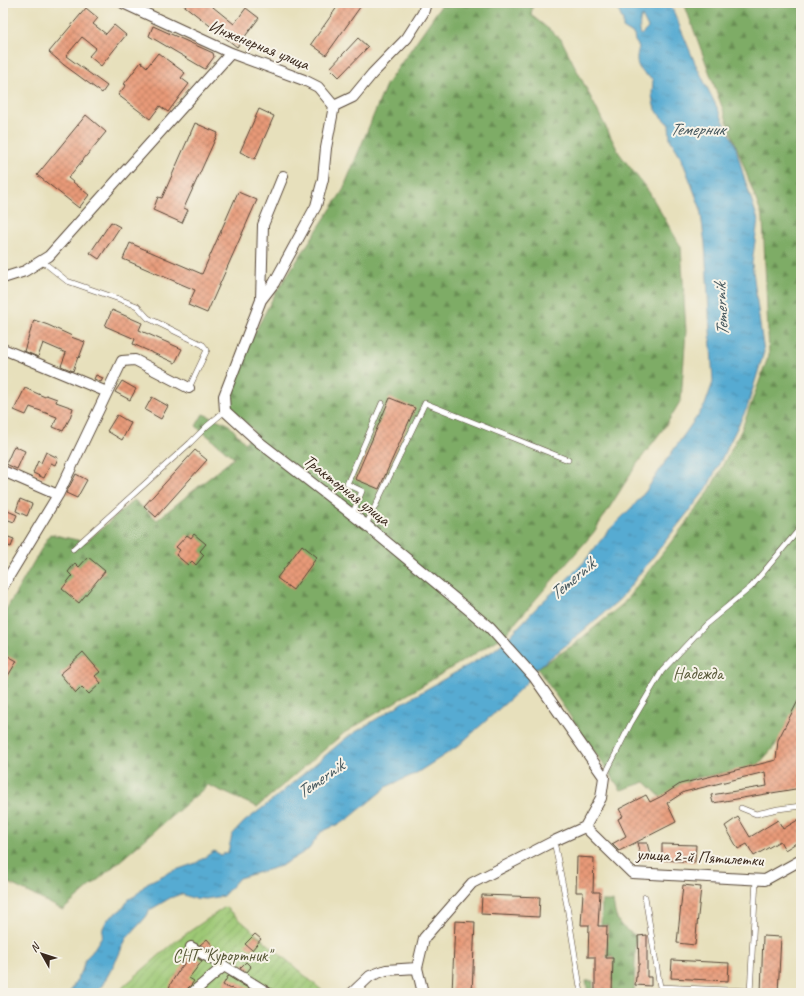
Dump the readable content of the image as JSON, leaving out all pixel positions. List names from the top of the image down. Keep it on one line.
{"streets":{"street":["Инженерная улица","Тракторная улица","улица 2-й Пятилетки"]},"water":["Темерник","Temernik"],"parks":["Надежда","СНТ \"Курортник\""],"north":"top left"}
